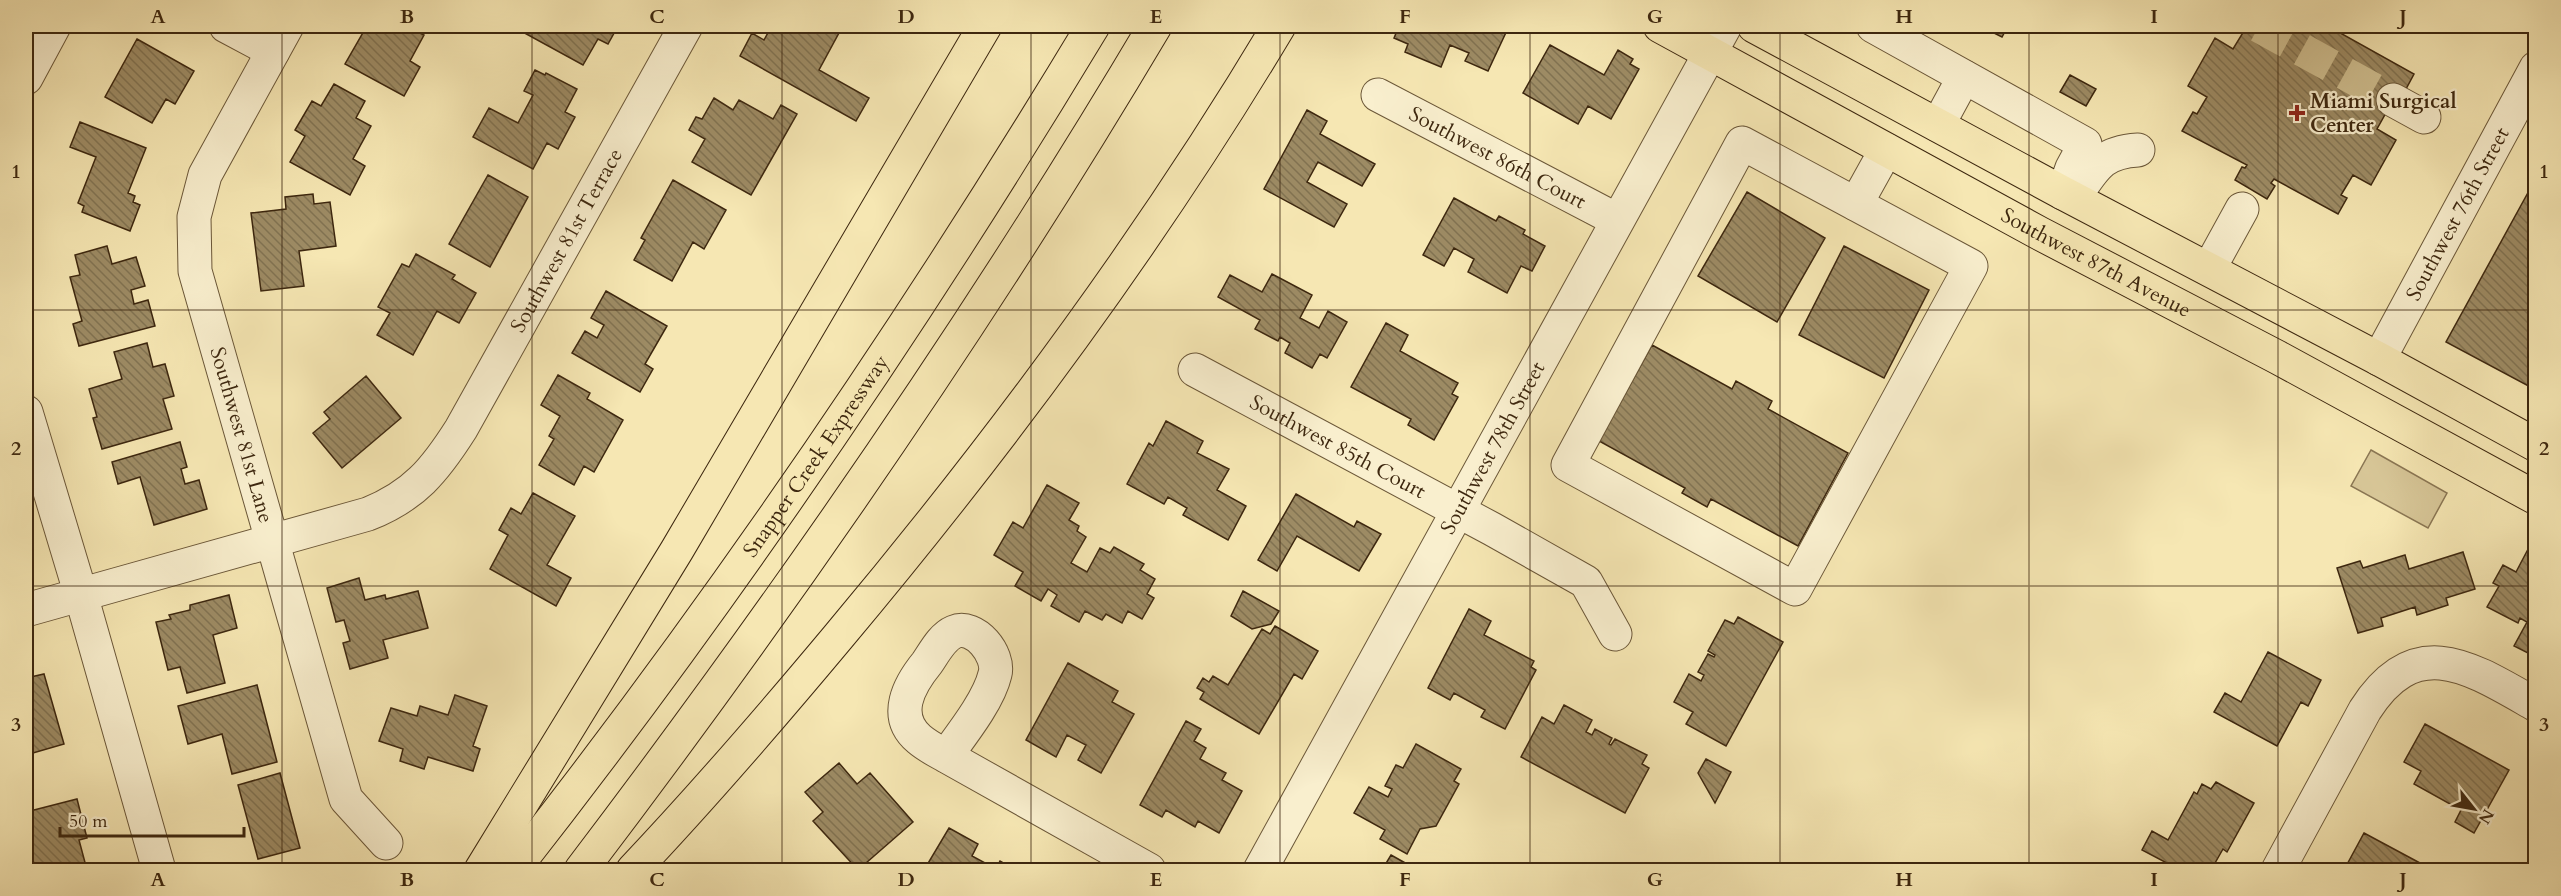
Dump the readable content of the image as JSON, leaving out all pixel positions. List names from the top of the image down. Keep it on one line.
{"streets":{"main road":["Southwest 87th Avenue","Snapper Creek Expressway"],"street":["Southwest 86th Court","Southwest 76th Street","Southwest 81st Terrace","Southwest 81st Lane","Southwest 85th Court","Southwest 78th Street"]},"crossings":[["Southwest 86th Court","Southwest 78th Street"],["Southwest 81st Terrace","Southwest 81st Lane"],["Southwest 87th Avenue","Southwest 78th Street"],["Southwest 85th Court","Southwest 78th Street"]],"places":{"health":["Miami Surgical Center"]},"scale_bar":"50 m","north":"bottom right","grid":{"columns":["A","B","C","D","E","F","G","H","I","J"],"rows":["1","2","3"]}}
